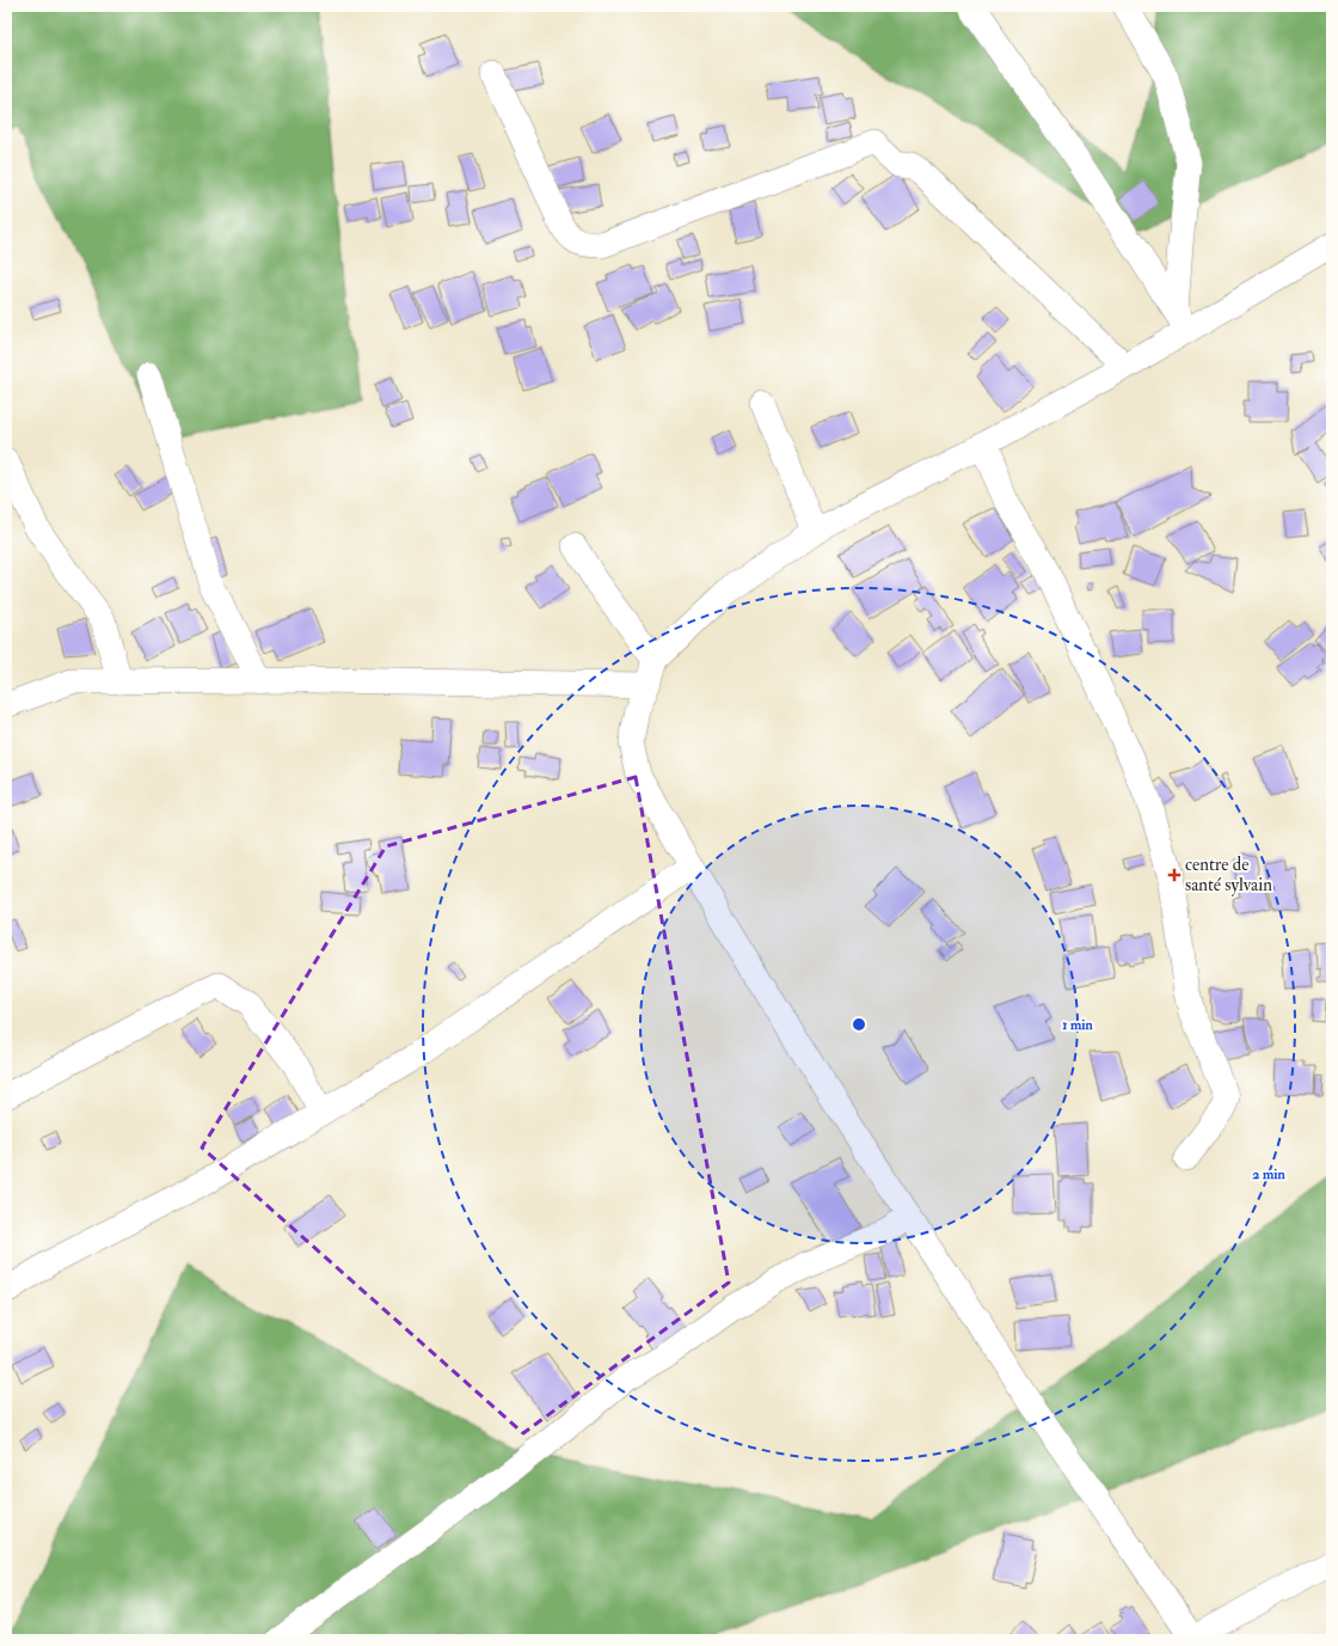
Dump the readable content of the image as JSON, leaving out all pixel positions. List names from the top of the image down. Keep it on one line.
{"places":{"health":["centre de santé sylvain"]},"rings":["1 min","2 min"]}
